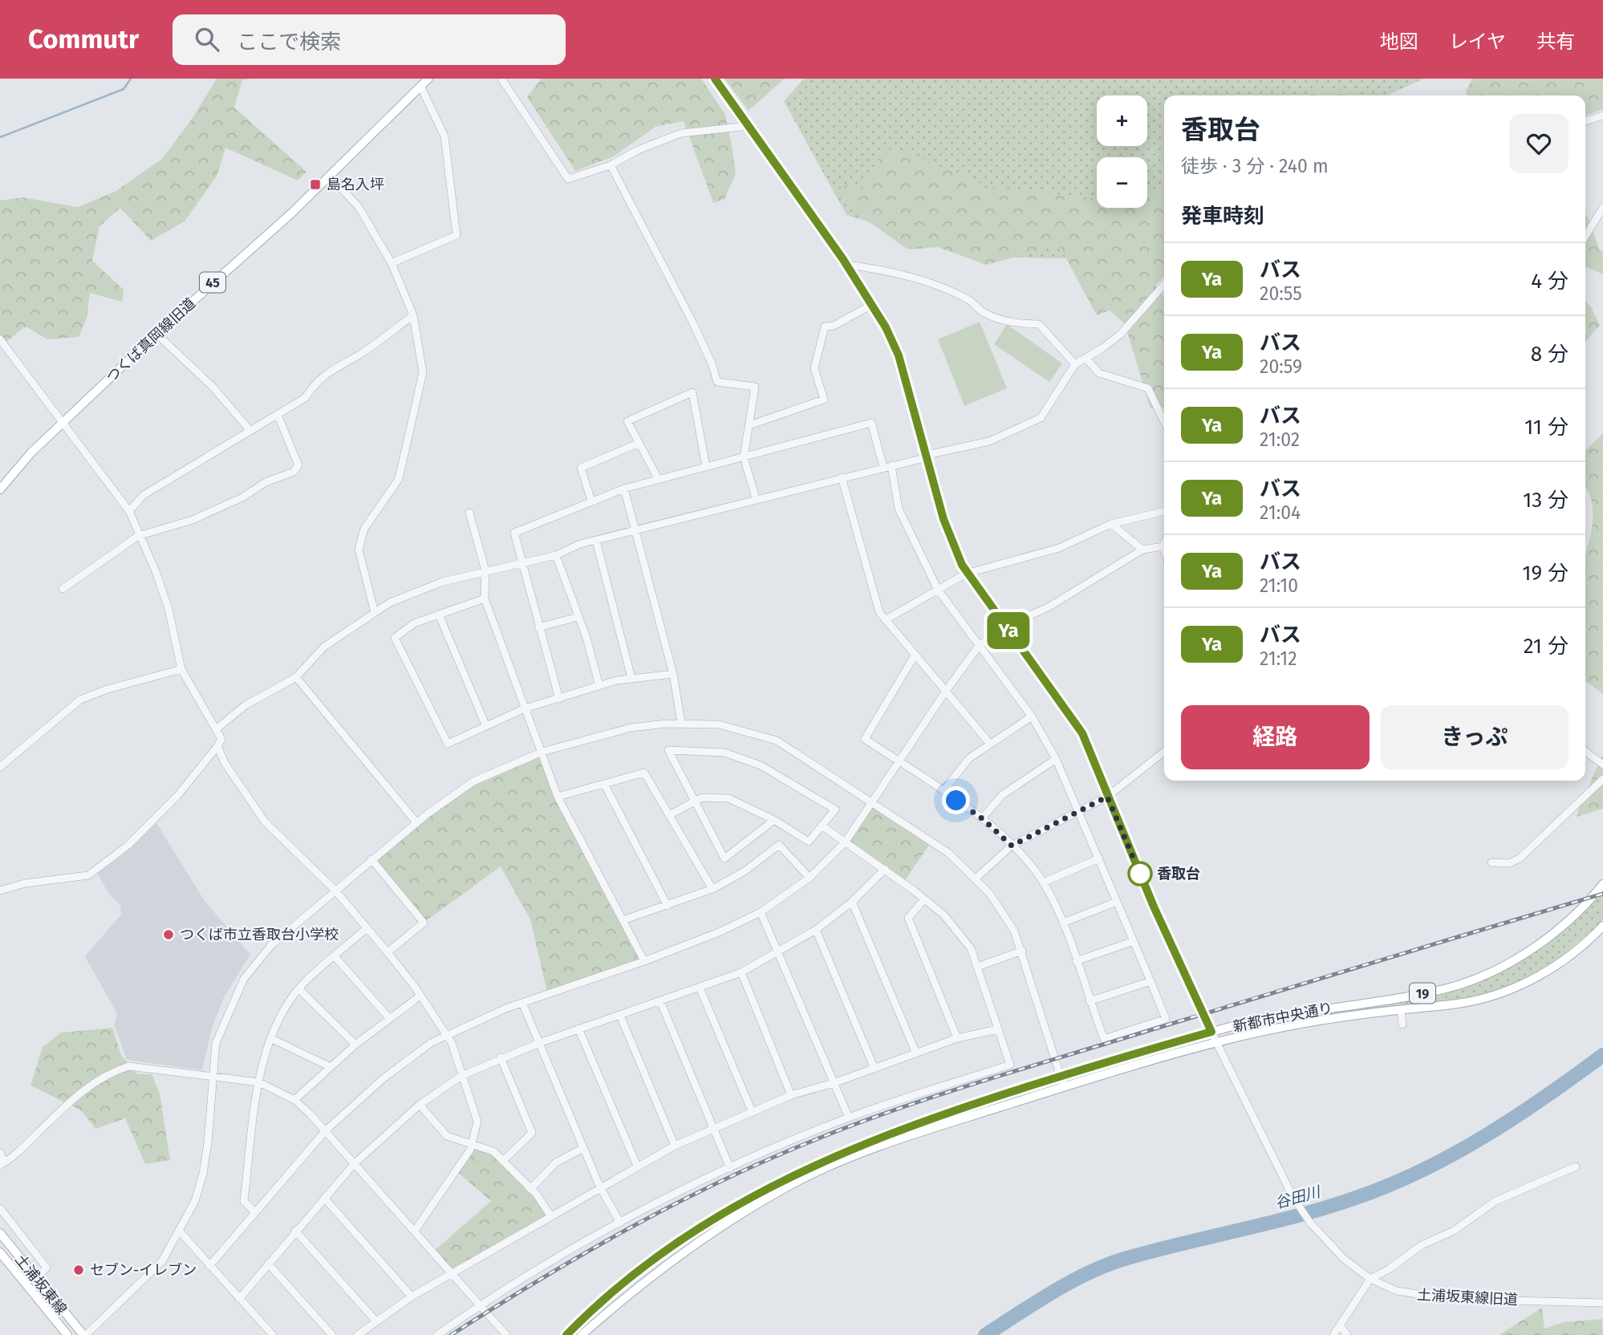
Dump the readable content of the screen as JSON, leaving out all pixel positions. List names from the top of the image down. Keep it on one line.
{"streets":{"main road":["45","つくば真岡線旧道","19","新都市中央通り","土浦坂東線"],"street":["土浦坂東線旧道"]},"crossings":[["新都市中央通り","土浦坂東線旧道"]],"water":["谷田川"],"places":{"transit":["島名入坪"],"other":["香取台","つくば市立香取台小学校","セブン-イレブン"]},"lines":["bus line Ya"],"page":{"header":"Commutr","search":"ここで検索","nav":["地図","レイヤ","共有"],"on_map":"Ya","map_buttons":["+","−"],"heading":[["香取台","徒歩 · 3 分 · 240 m"],"発車時刻"],"list":[{"mark":"Ya","name":"バス","note":"20:55","value":"4 分"},{"mark":"Ya","name":"バス","note":"20:59","value":"8 分"},{"mark":"Ya","name":"バス","note":"21:02","value":"11 分"},{"mark":"Ya","name":"バス","note":"21:04","value":"13 分"},{"mark":"Ya","name":"バス","note":"21:10","value":"19 分"},{"mark":"Ya","name":"バス","note":"21:12","value":"21 分"}],"buttons":["経路","きっぷ"]}}
